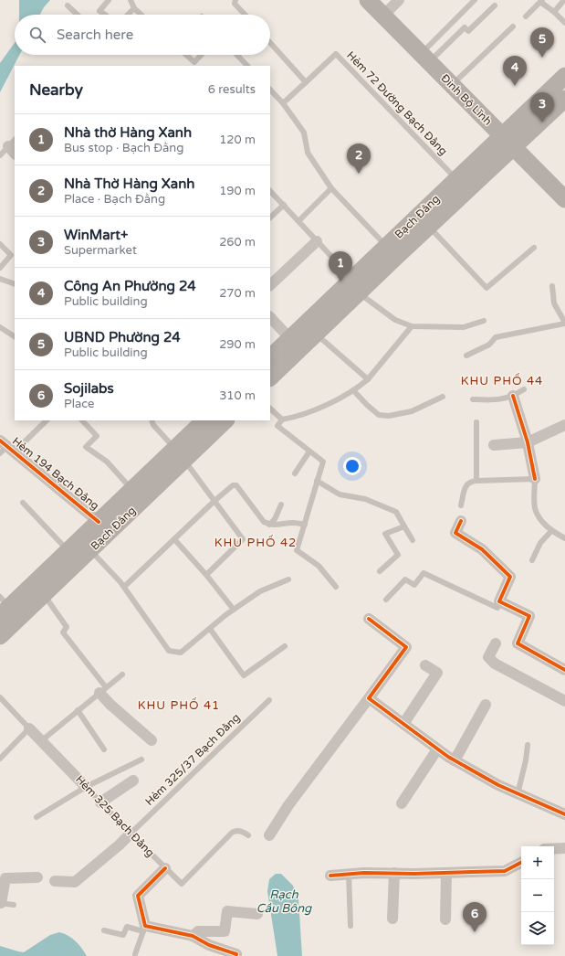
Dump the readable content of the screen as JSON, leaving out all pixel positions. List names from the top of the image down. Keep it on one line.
{"streets":{"main road":["Đinh Bộ Lĩnh","Bạch Đằng"],"street":["Hẻm 194 Bạch Đằng","Hẻm 325 Bạch Đằng"],"lane":["Hẻm 72 Đường Bạch Đằng","Hẻm 325/37 Bạch Đằng"]},"crossings":[["Đinh Bộ Lĩnh","Bạch Đằng"],["Hẻm 72 Đường Bạch Đằng","Bạch Đằng"],["Bạch Đằng","Hẻm 194 Bạch Đằng"],["Hẻm 325/37 Bạch Đằng","Hẻm 325 Bạch Đằng"]],"districts":["KHU PHỐ 44","KHU PHỐ 42","KHU PHỐ 41"],"water":["Rạch Cầu Bông"],"page":{"search":"Search here","pins":["5","4","3","2","1","6"],"heading":["Nearby","6 results"],"list":[{"mark":"1","name":"Nhà thờ Hàng Xanh","note":"Bus stop · Bạch Đằng","value":"120 m"},{"mark":"2","name":"Nhà Thờ Hàng Xanh","note":"Place · Bạch Đằng","value":"190 m"},{"mark":"3","name":"WinMart+","note":"Supermarket","value":"260 m"},{"mark":"4","name":"Công An Phường 24","note":"Public building","value":"270 m"},{"mark":"5","name":"UBND Phường 24","note":"Public building","value":"290 m"},{"mark":"6","name":"Sojilabs","note":"Place","value":"310 m"}],"map_buttons":["+","−"]}}
